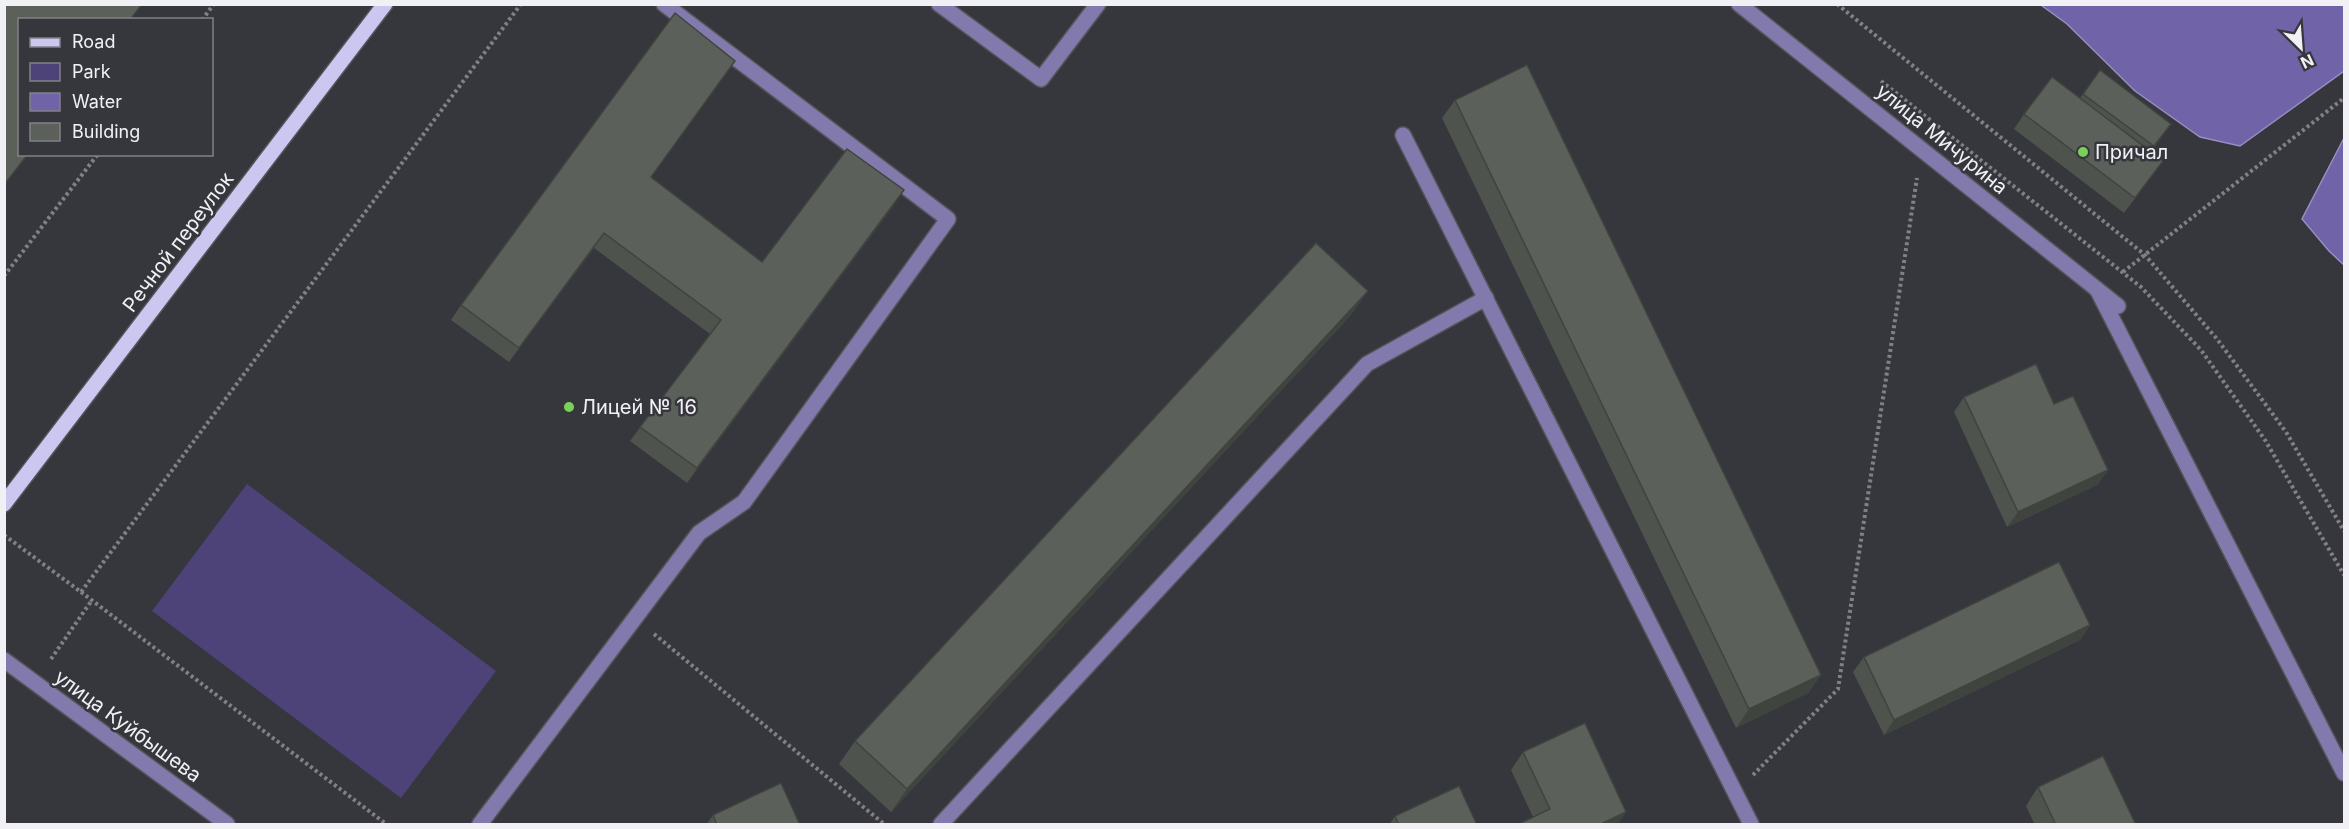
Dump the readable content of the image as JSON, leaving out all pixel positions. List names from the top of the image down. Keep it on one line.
{"streets":{"main road":["Речной переулок"],"street":["улица Мичурина","улица Куйбышева"]},"places":["Причал","Лицей № 16"],"legend":["Road","Park","Water","Building"],"north":"bottom right"}
